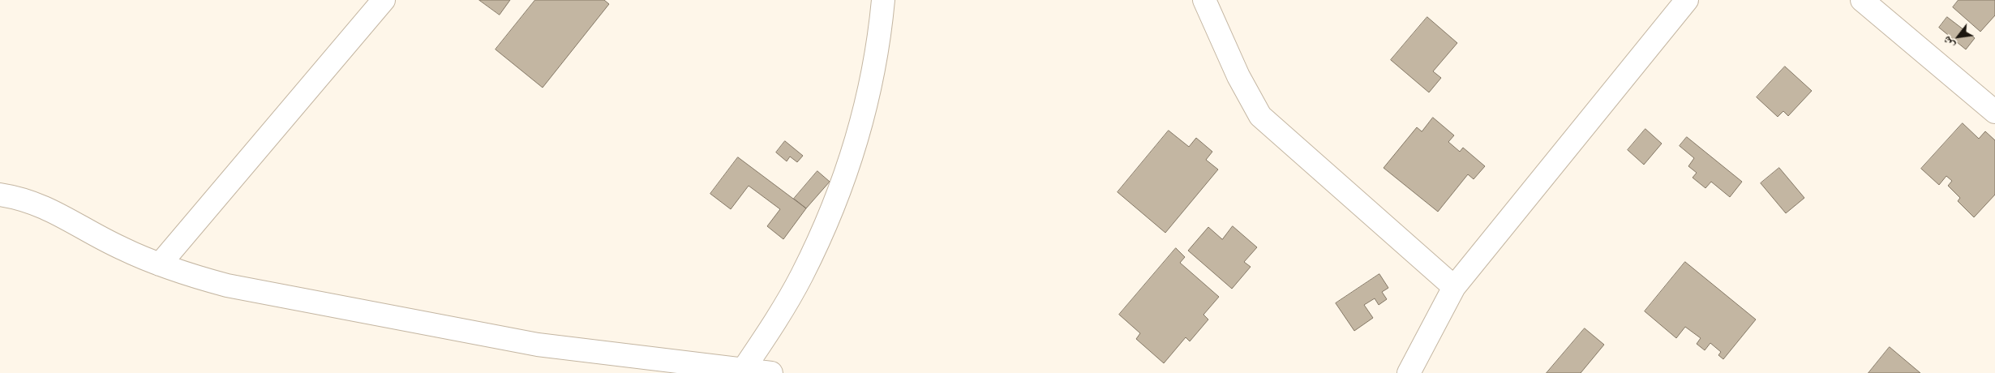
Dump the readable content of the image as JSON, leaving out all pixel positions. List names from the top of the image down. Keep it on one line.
{"north":"bottom left"}
